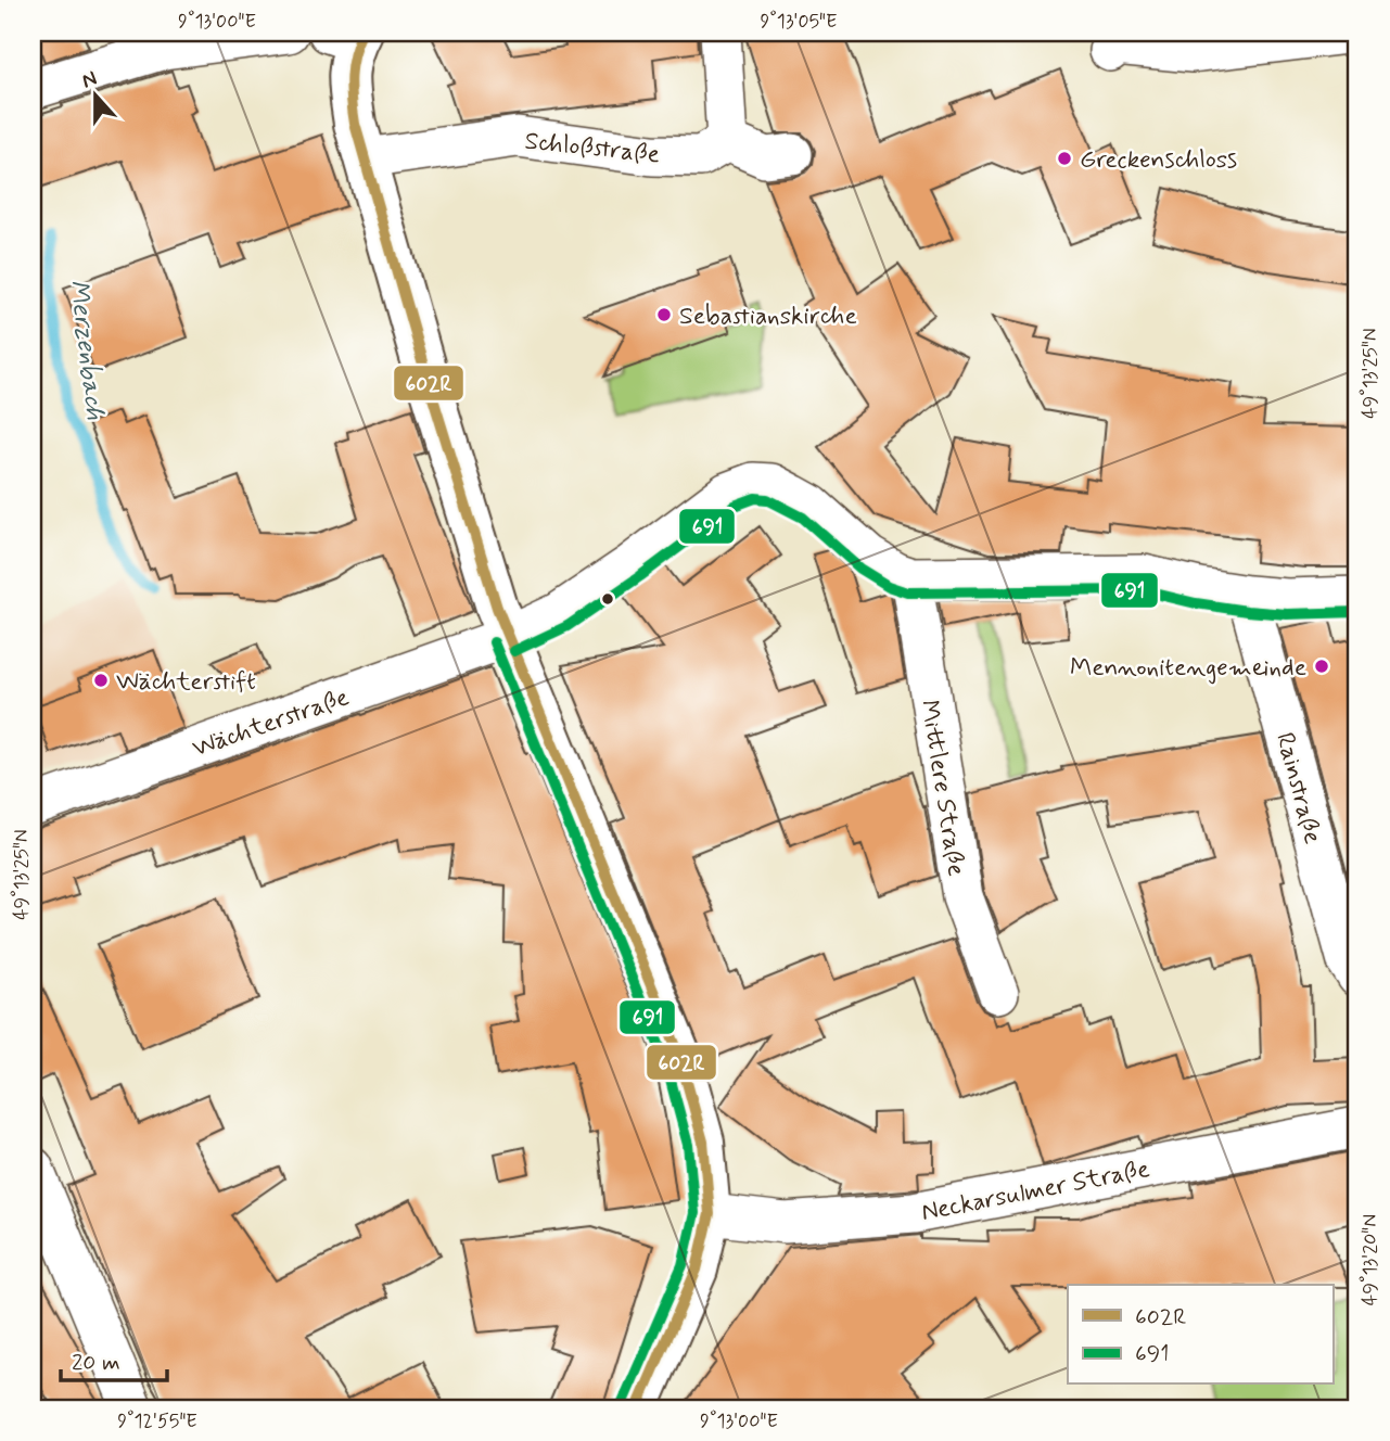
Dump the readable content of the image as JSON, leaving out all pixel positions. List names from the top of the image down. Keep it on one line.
{"streets":{"street":["Schloßstraße","Wächterstraße","Mittlere Straße","Rainstraße","Neckarsulmer Straße"]},"crossings":[["Wächterstraße","Mittlere Straße"]],"water":["Merzenbach"],"places":["Greckenschloss","Sebastianskirche","Mennonitengemeinde","Wächterstift"],"lines":["transit line 602R","transit line 691"],"legend":["602R","691"],"scale_bar":"20 m","north":"top","coordinates":["9°13'00\"E","9°13'05\"E","49°13'25\"N","49°13'20\"N","9°12'55\"E"]}
